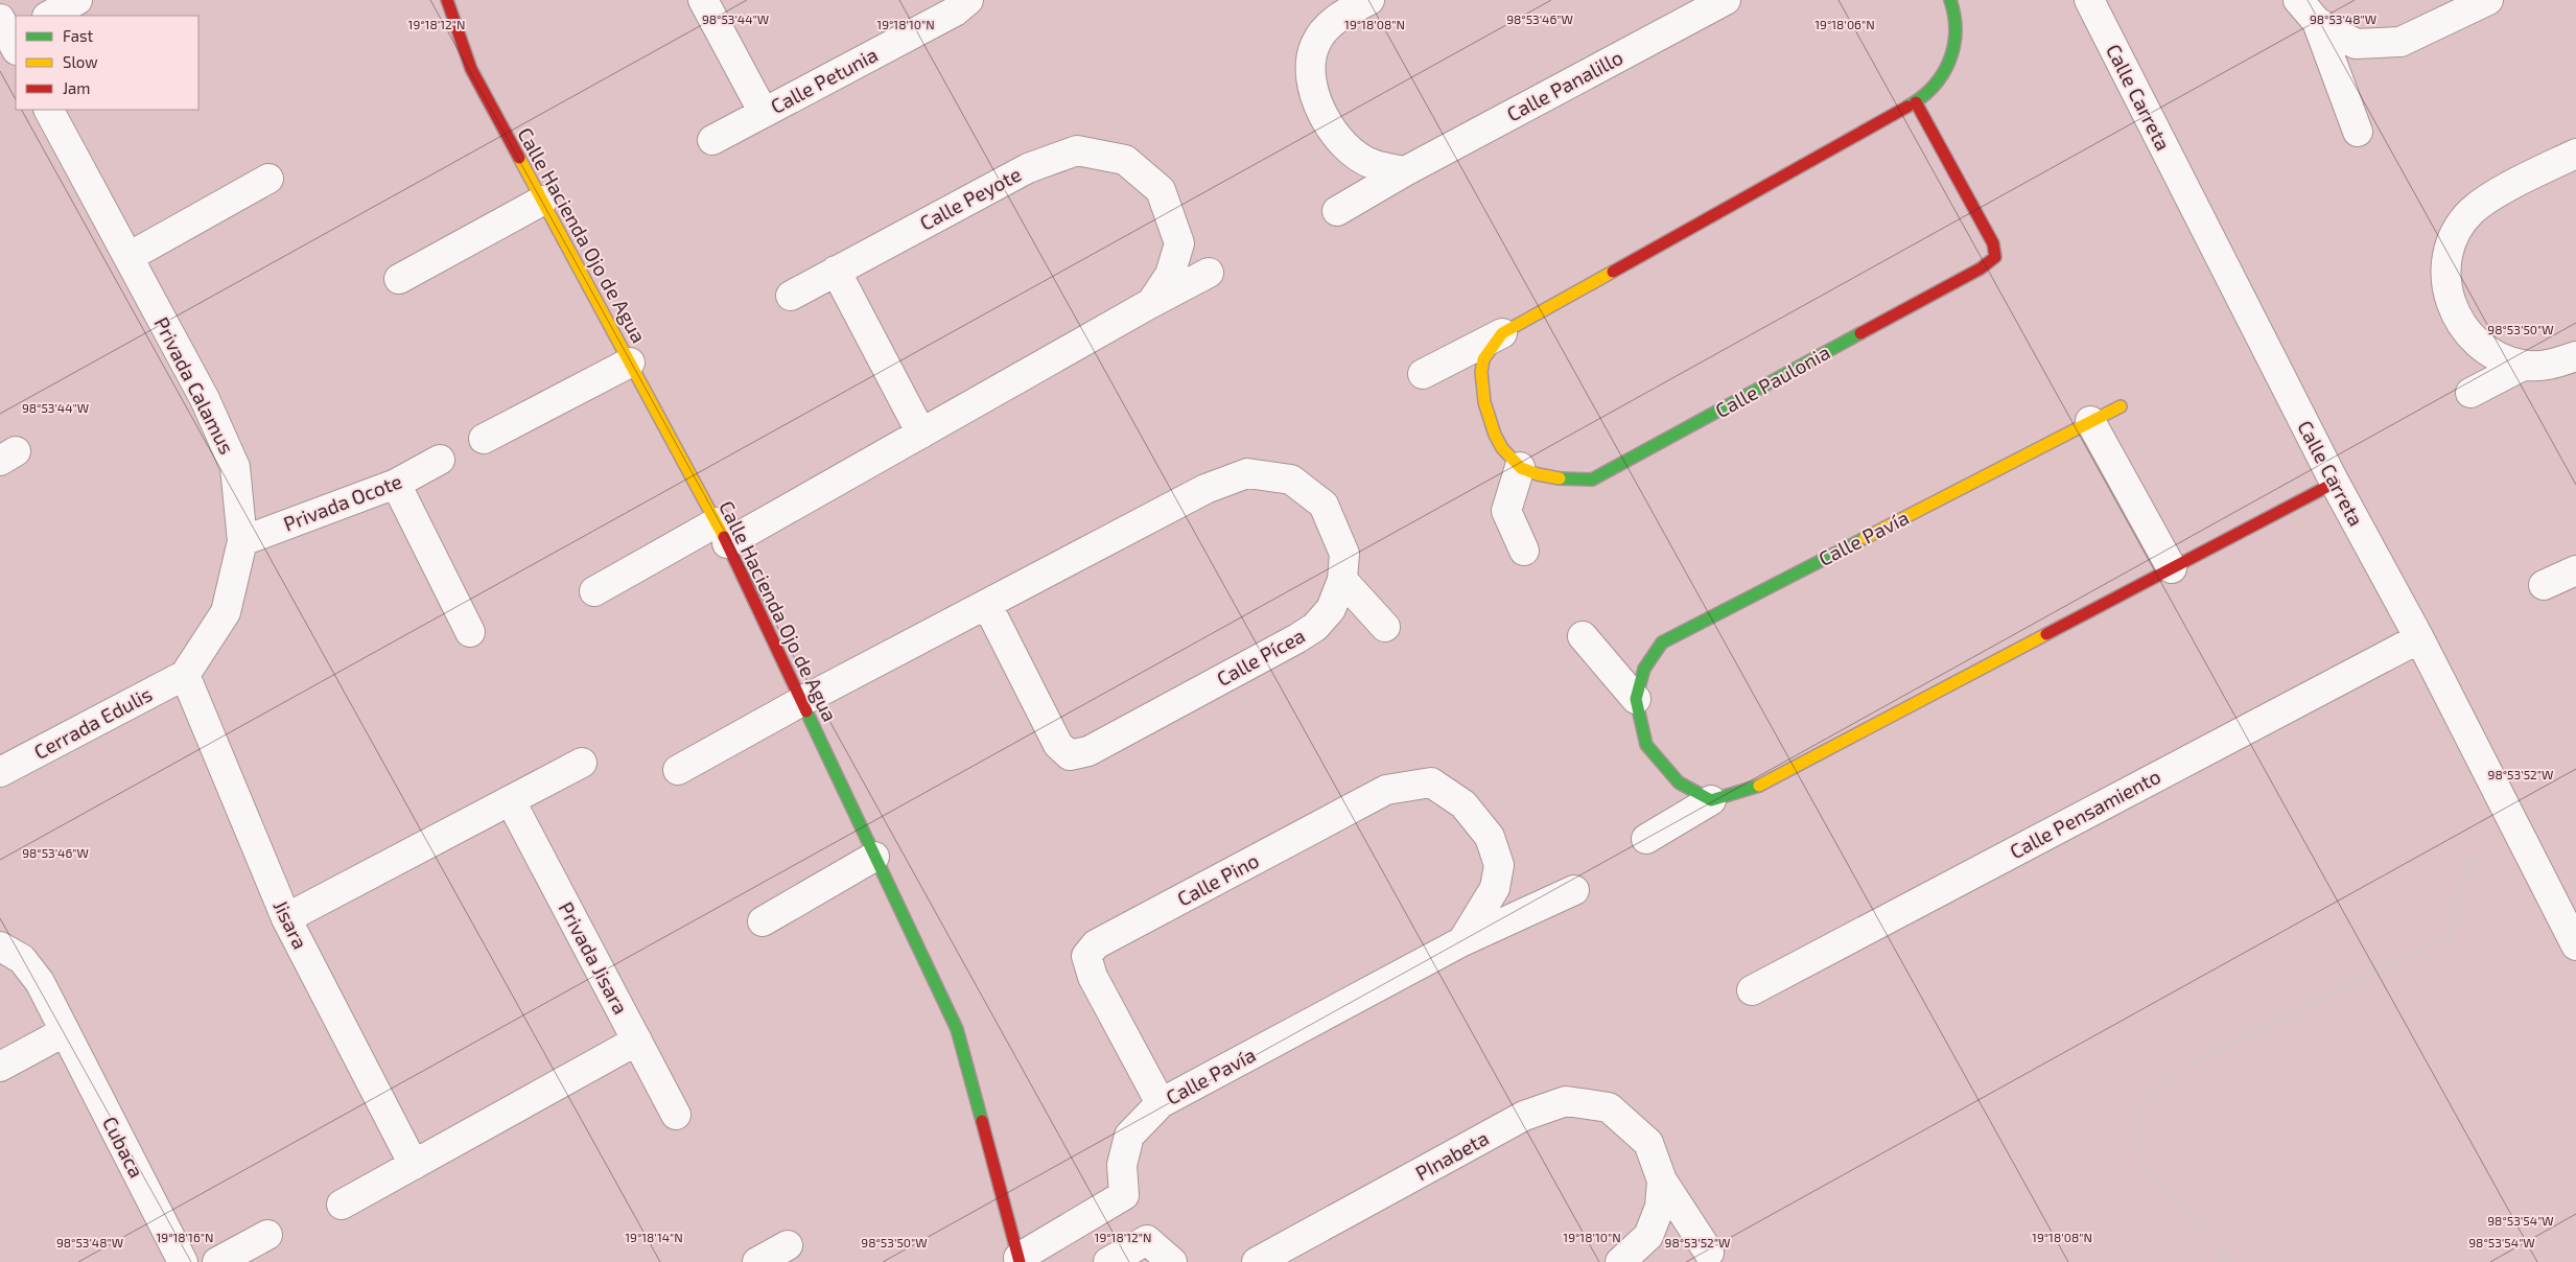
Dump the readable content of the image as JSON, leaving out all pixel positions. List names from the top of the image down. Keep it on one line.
{"streets":{"street":["Calle Petunia","Calle Panalillo","Calle Carreta","Calle Peyote","Calle Hacienda Ojo de Agua","Calle Paulonia","Privada Calamus","Privada Ocote","Calle Pavía","Calle Pícea","Cerrada Edulis","Calle Pensamiento","Calle Pino","Jisara","Privada Jisara","Cubaca","PInabeta"]},"crossings":[["Calle Carreta","Calle Pensamiento"],["Calle Peyote","Calle Hacienda Ojo de Agua"],["Calle Hacienda Ojo de Agua","Calle Pavía"],["Calle Hacienda Ojo de Agua","Calle Pícea"],["Privada Calamus","Privada Ocote"],["Privada Calamus","Cerrada Edulis"],["Privada Calamus","Jisara"],["Calle Pavía","Calle Pino"],["Cerrada Edulis","Jisara"]],"legend":["Fast","Slow","Jam"],"coordinates":["98°53'48\"W","98°53'44\"W","98°53'46\"W","19°18'12\"N","19°18'10\"N","19°18'08\"N","19°18'06\"N","98°53'50\"W","98°53'52\"W","98°53'54\"W","19°18'16\"N","19°18'14\"N"]}
